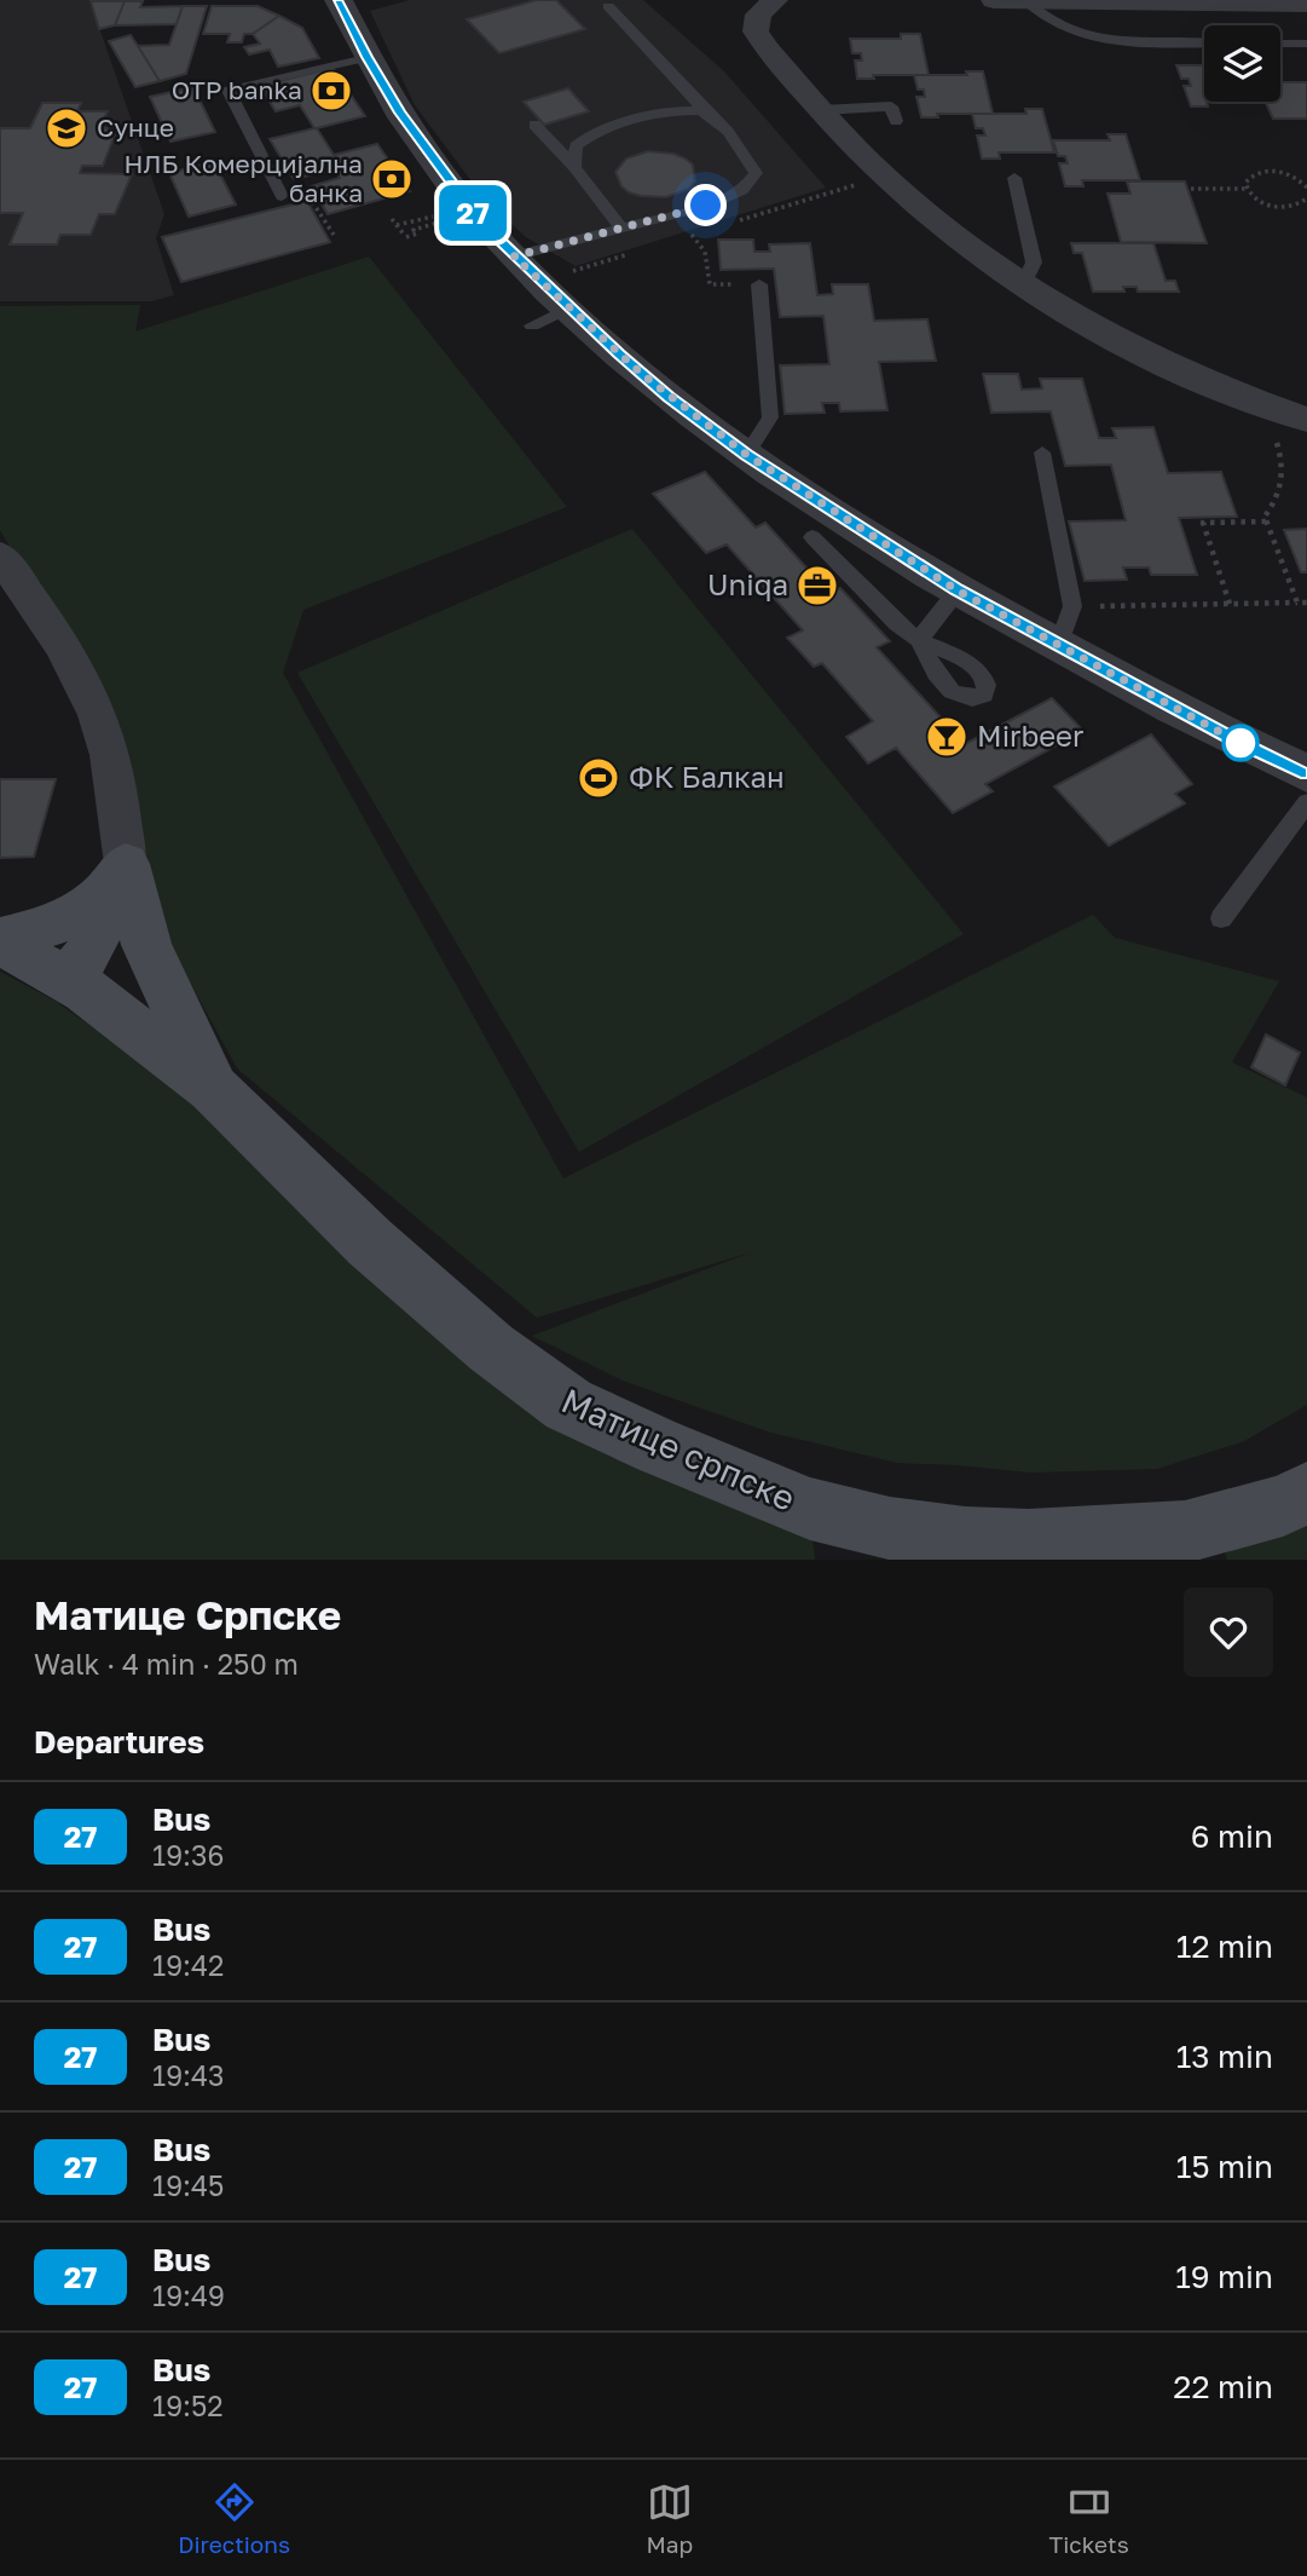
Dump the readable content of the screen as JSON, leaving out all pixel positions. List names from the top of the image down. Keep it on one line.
{"streets":{"main road":["Матице српске"]},"places":{"bank":["OTP banka","НЛБ Комерцијална банка"],"school or university":["Сунце"],"office":["Uniqa"],"bar":["Mirbeer"],"sports":["ФК Балкан"]},"lines":["bus line 27"],"page":{"on_map":"27","heading":[["Матице Српске","Walk · 4 min · 250 m"],"Departures"],"list":[{"mark":"27","name":"Bus","note":"19:36","value":"6 min"},{"mark":"27","name":"Bus","note":"19:42","value":"12 min"},{"mark":"27","name":"Bus","note":"19:43","value":"13 min"},{"mark":"27","name":"Bus","note":"19:45","value":"15 min"},{"mark":"27","name":"Bus","note":"19:49","value":"19 min"},{"mark":"27","name":"Bus","note":"19:52","value":"22 min"}],"tabs":["Directions","Map","Tickets"]}}
